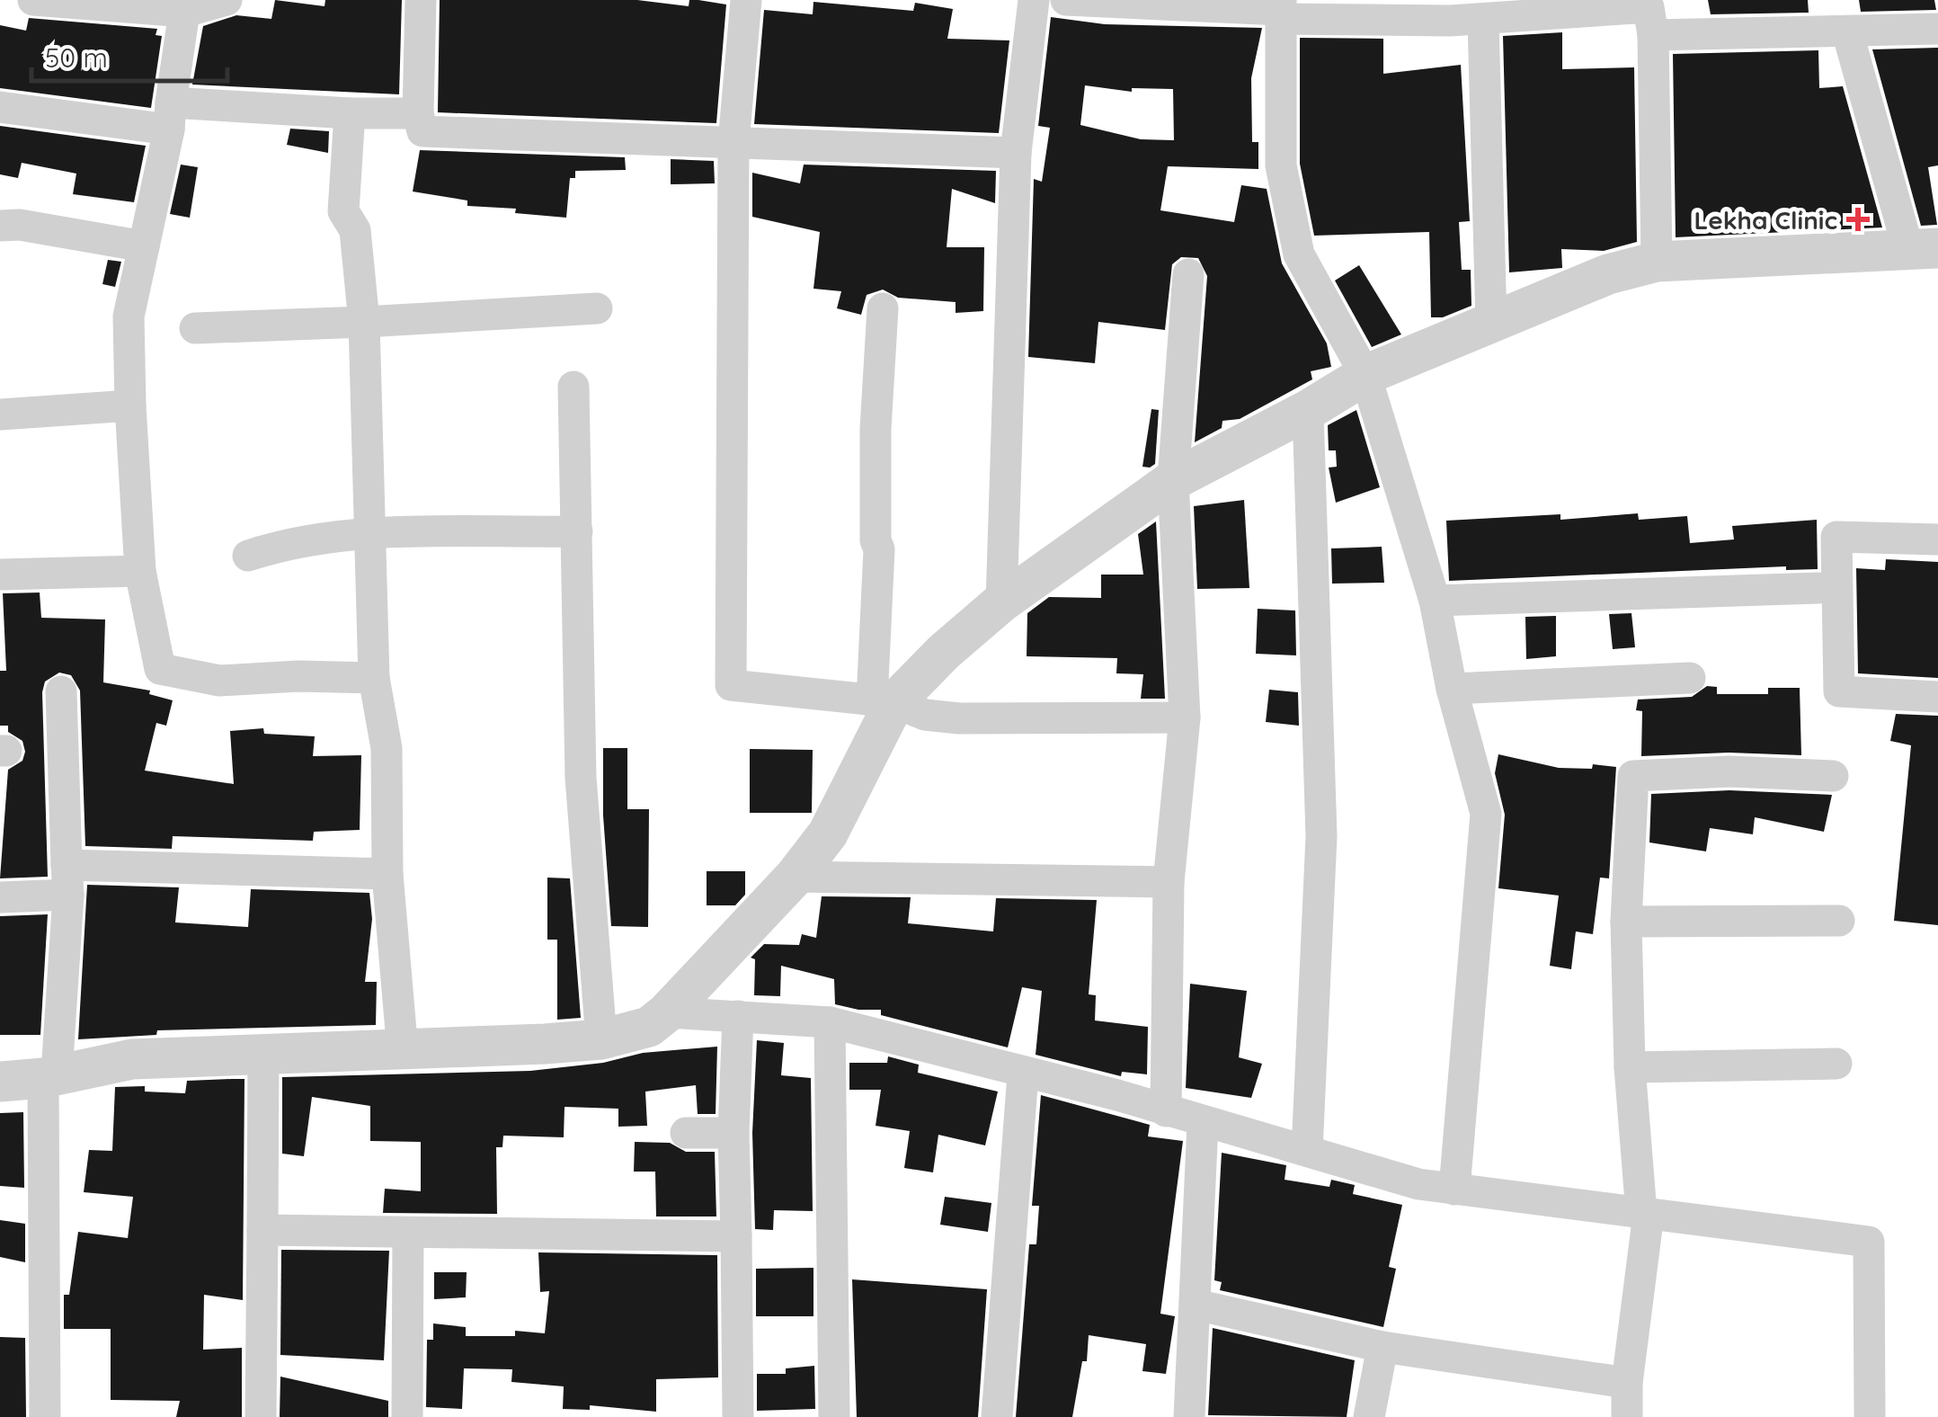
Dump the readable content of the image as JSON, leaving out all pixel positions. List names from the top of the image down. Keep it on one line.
{"places":{"health":["Lekha Clinic"]},"scale_bar":"50 m"}
